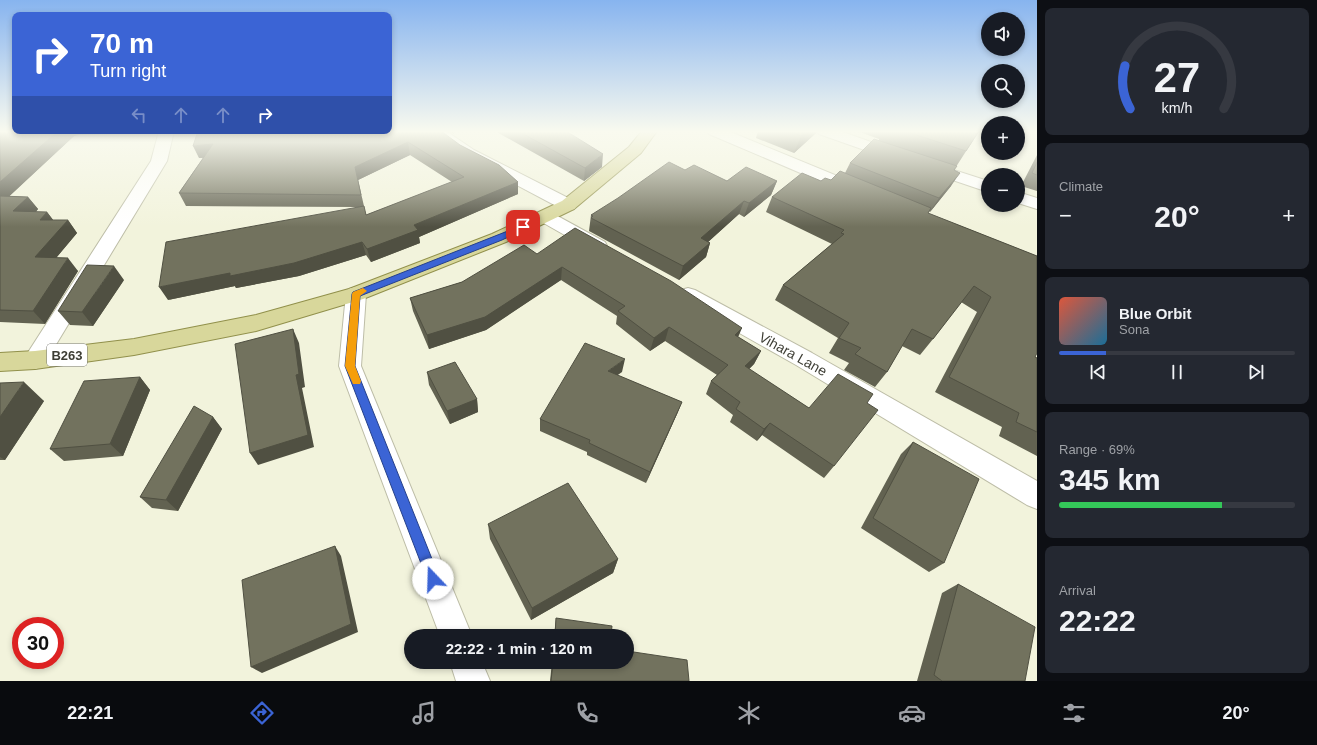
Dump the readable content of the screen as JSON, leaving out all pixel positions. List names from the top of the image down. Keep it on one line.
{"streets":{"main road":["B263"],"street":["Vihara Lane"]},"page":{"map_buttons":["+","−"],"turn":["70 m","Turn right"],"tile":["Climate",["Range · 69%","345 km"],["Arrival","22:22"]],"heat":["−","20°","+"],"song":["Blue Orbit","Sona"],"limit":"30","trip":"22:22 · 1 min · 120 m","tabs":["22:21","20°"],"gauge":["27","km/h"]}}
